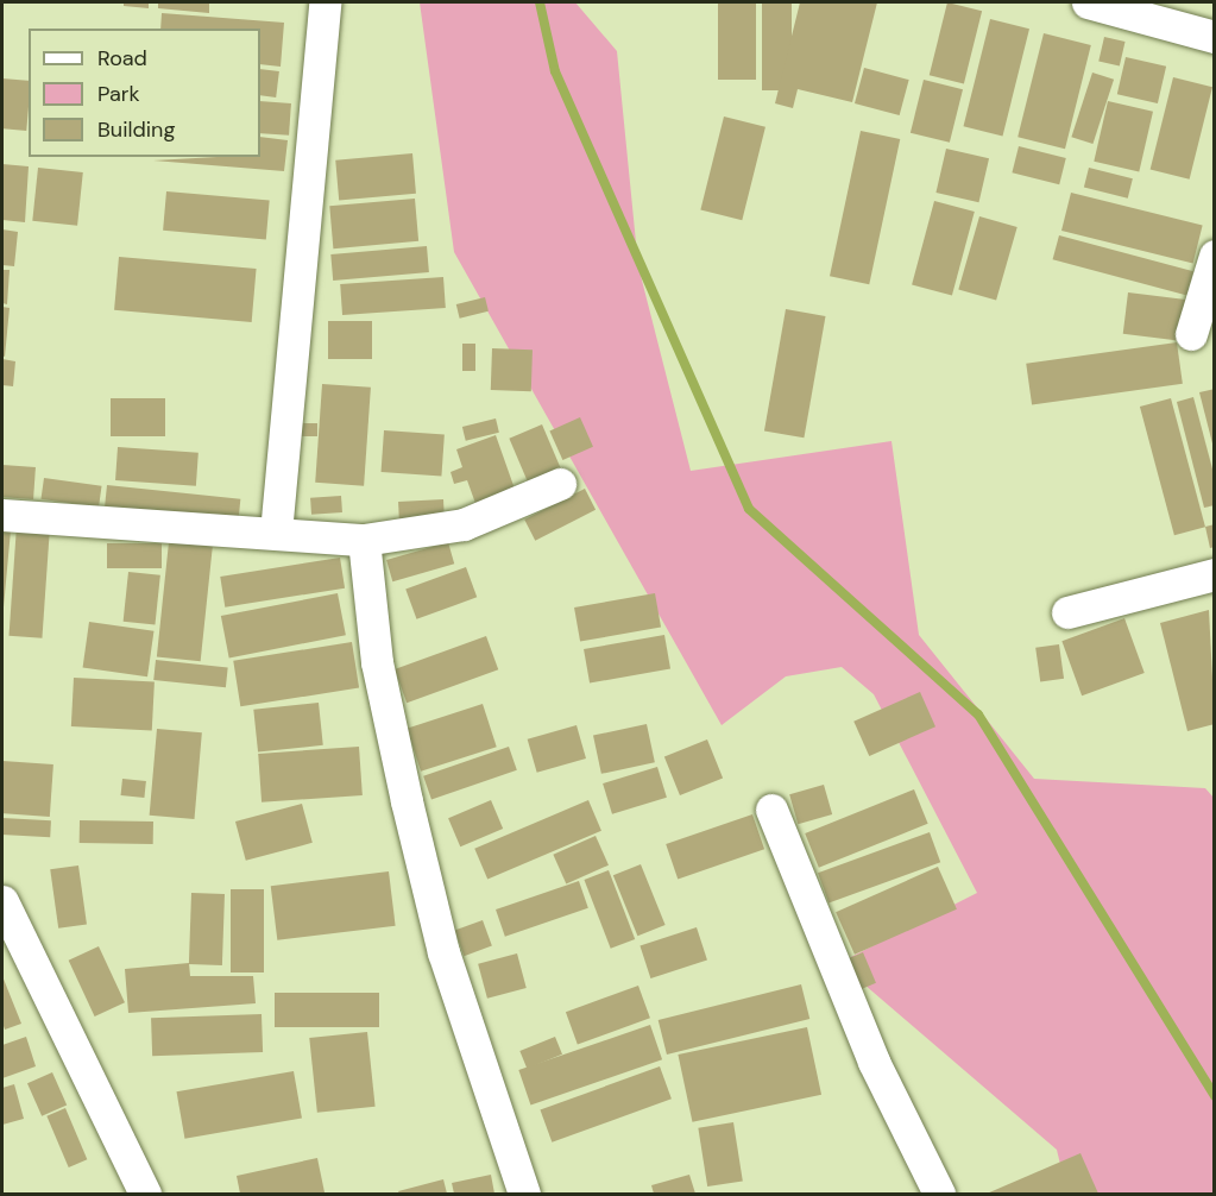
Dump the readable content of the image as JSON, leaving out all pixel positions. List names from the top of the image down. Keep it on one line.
{"legend":["Road","Park","Building"]}
